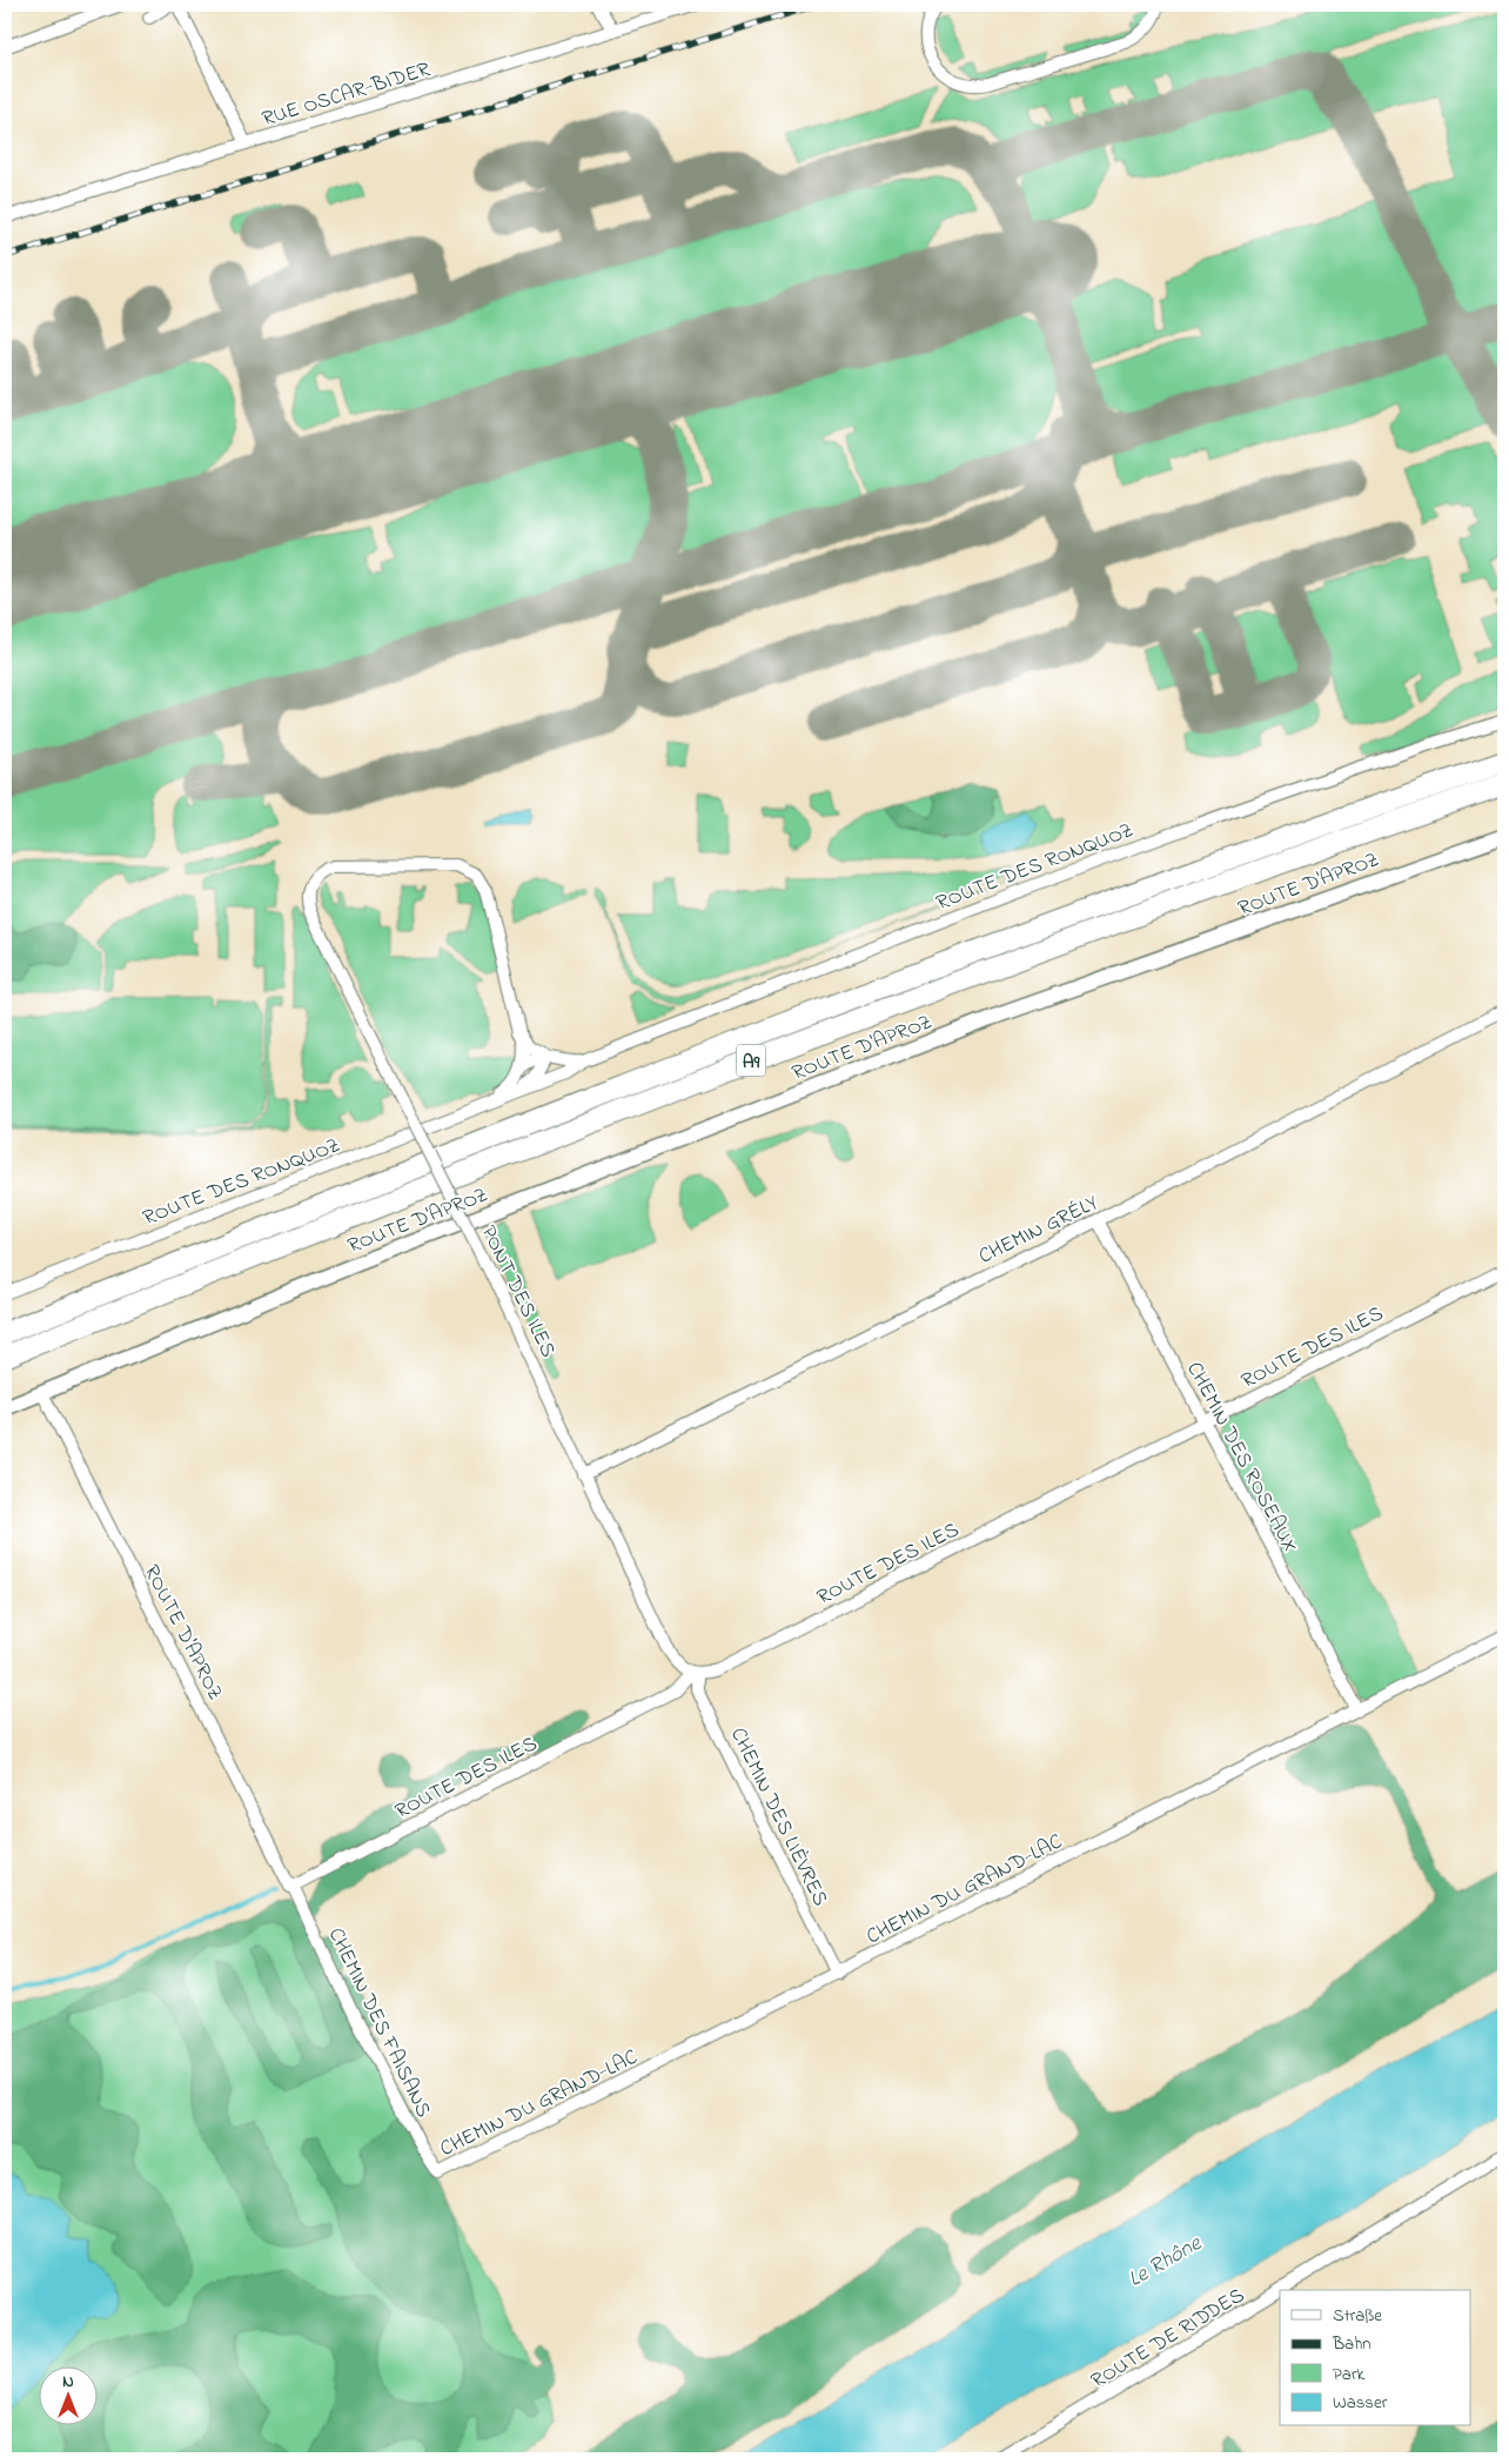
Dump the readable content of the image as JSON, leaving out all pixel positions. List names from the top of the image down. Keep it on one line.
{"streets":{"highway":["A9"],"street":["RUE OSCAR-BIDER","ROUTE DES RONQUOZ","ROUTE D'APROZ","CHEMIN GRÉLY","PONT DES ILES","ROUTE DES ILES","CHEMIN DES ROSEAUX","CHEMIN DES LIÈVRES","CHEMIN DU GRAND-LAC","CHEMIN DES FAISANS","ROUTE DE RIDDES"]},"crossings":[["ROUTE D'APROZ","ROUTE DES ILES"],["ROUTE D'APROZ","CHEMIN DES FAISANS"],["CHEMIN GRÉLY","PONT DES ILES"],["CHEMIN GRÉLY","CHEMIN DES ROSEAUX"],["PONT DES ILES","ROUTE DES ILES"],["PONT DES ILES","CHEMIN DES LIÈVRES"],["ROUTE DES ILES","CHEMIN DES ROSEAUX"],["ROUTE DES ILES","CHEMIN DES LIÈVRES"],["ROUTE DES ILES","CHEMIN DES FAISANS"],["CHEMIN DES ROSEAUX","CHEMIN DU GRAND-LAC"],["CHEMIN DES LIÈVRES","CHEMIN DU GRAND-LAC"],["CHEMIN DU GRAND-LAC","CHEMIN DES FAISANS"]],"water":["Le Rhône"],"legend":["Straße","Bahn","Park","Wasser"],"north":"top"}
